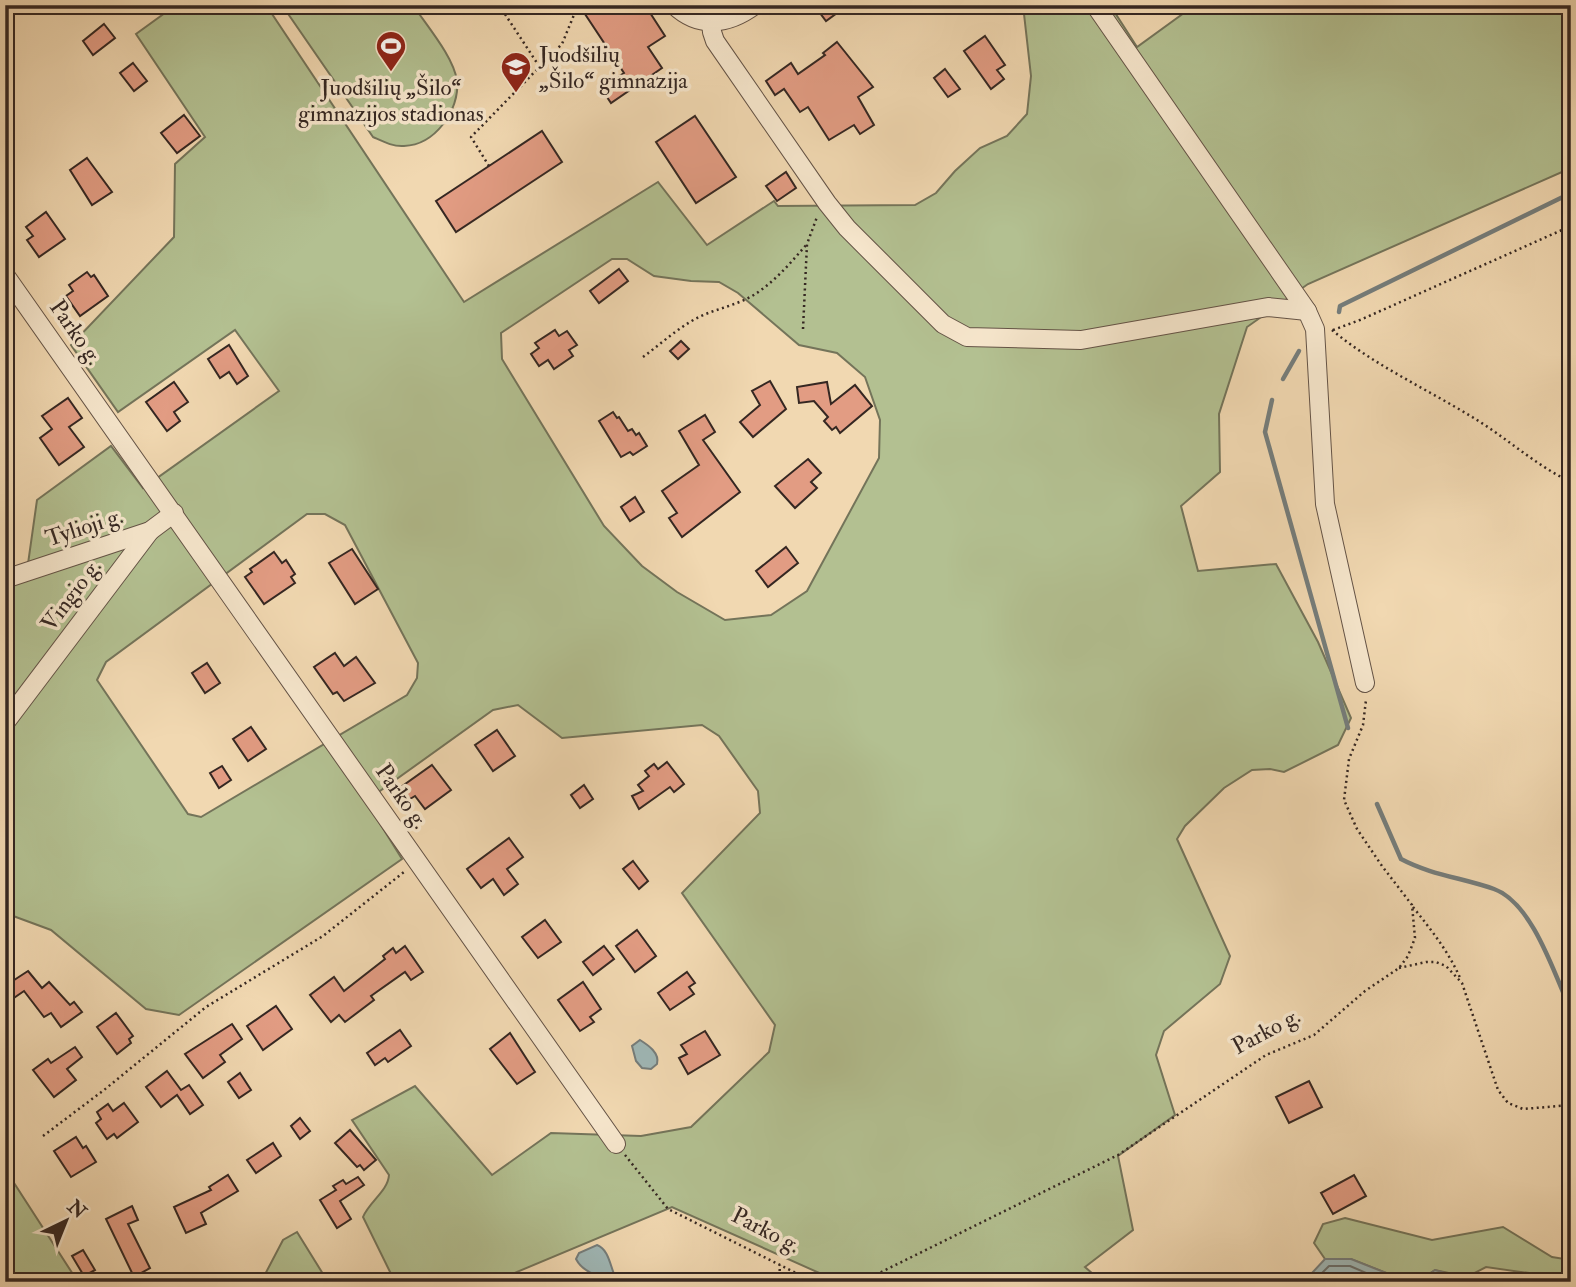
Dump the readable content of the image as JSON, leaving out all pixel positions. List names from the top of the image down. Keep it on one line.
{"streets":{"street":["Parko g.","Tylioji g.","Vingio g."]},"crossings":[["Parko g.","Tylioji g."],["Tylioji g.","Vingio g."]],"places":{"sports":["Juodšilių „Šilo“ gimnazijos stadionas"],"school or university":["Juodšilių „Šilo“ gimnazija"]},"north":"top right"}
